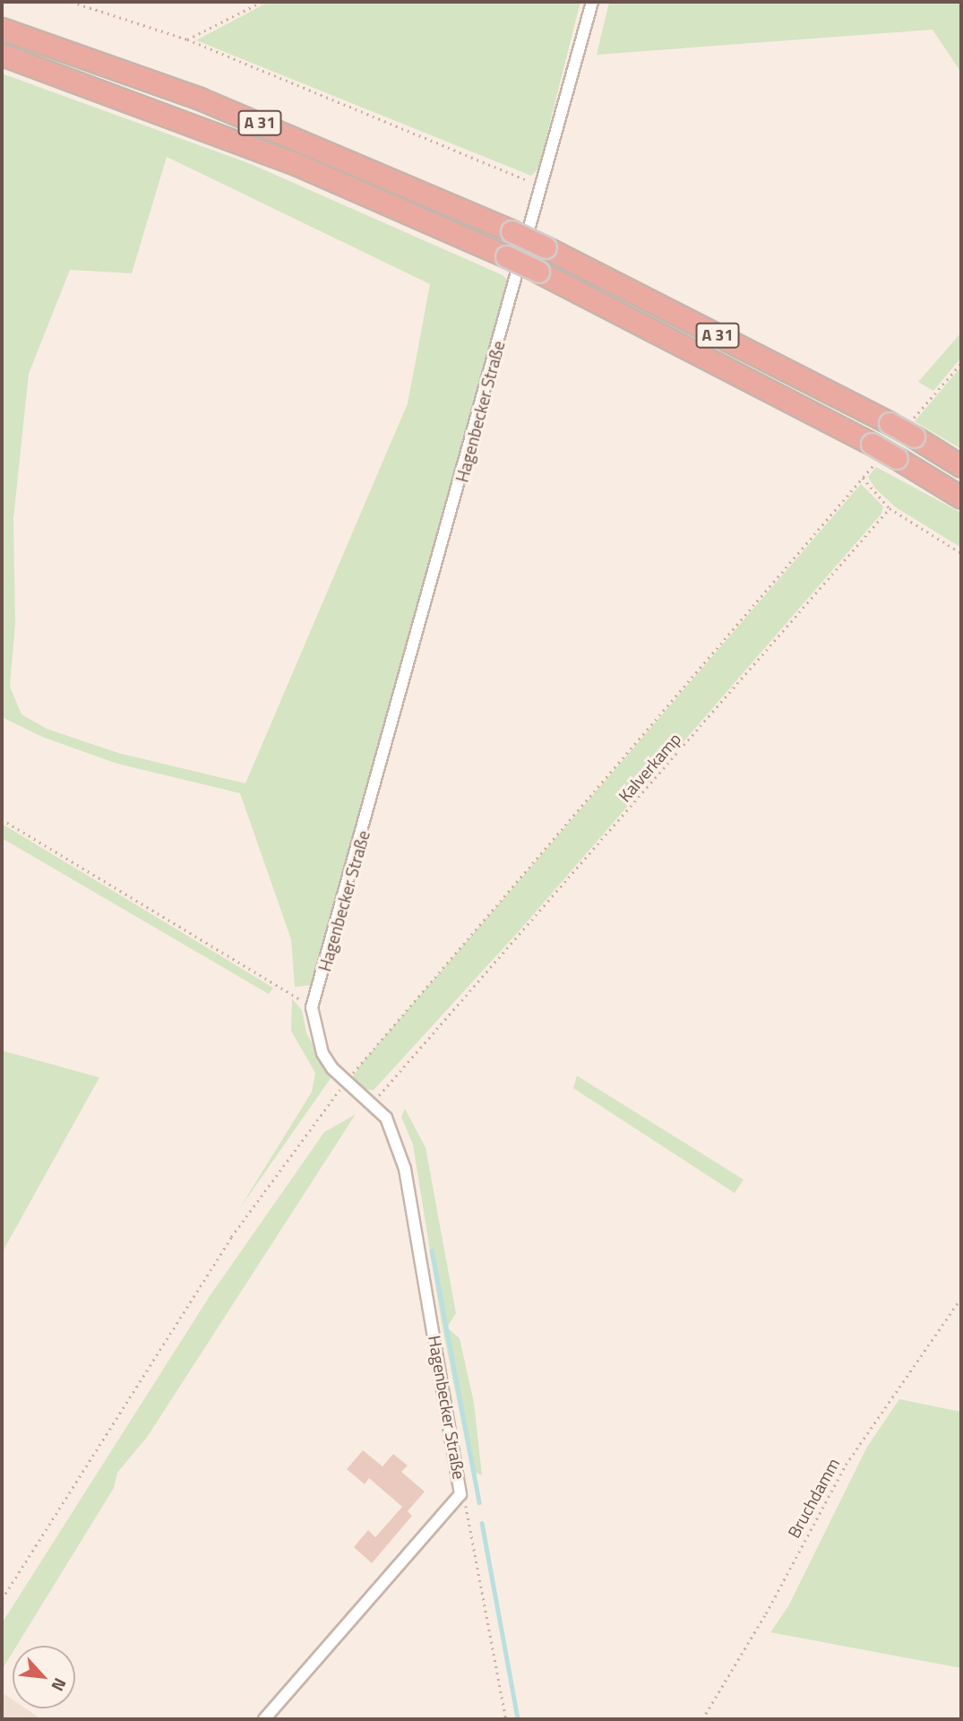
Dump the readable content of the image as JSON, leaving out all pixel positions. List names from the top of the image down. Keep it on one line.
{"streets":{"highway":["A 31"],"street":["Hagenbecker Straße"],"path":["Kalverkamp","Bruchdamm"]},"crossings":[["Hagenbecker Straße","Kalverkamp"]],"north":"bottom right"}
